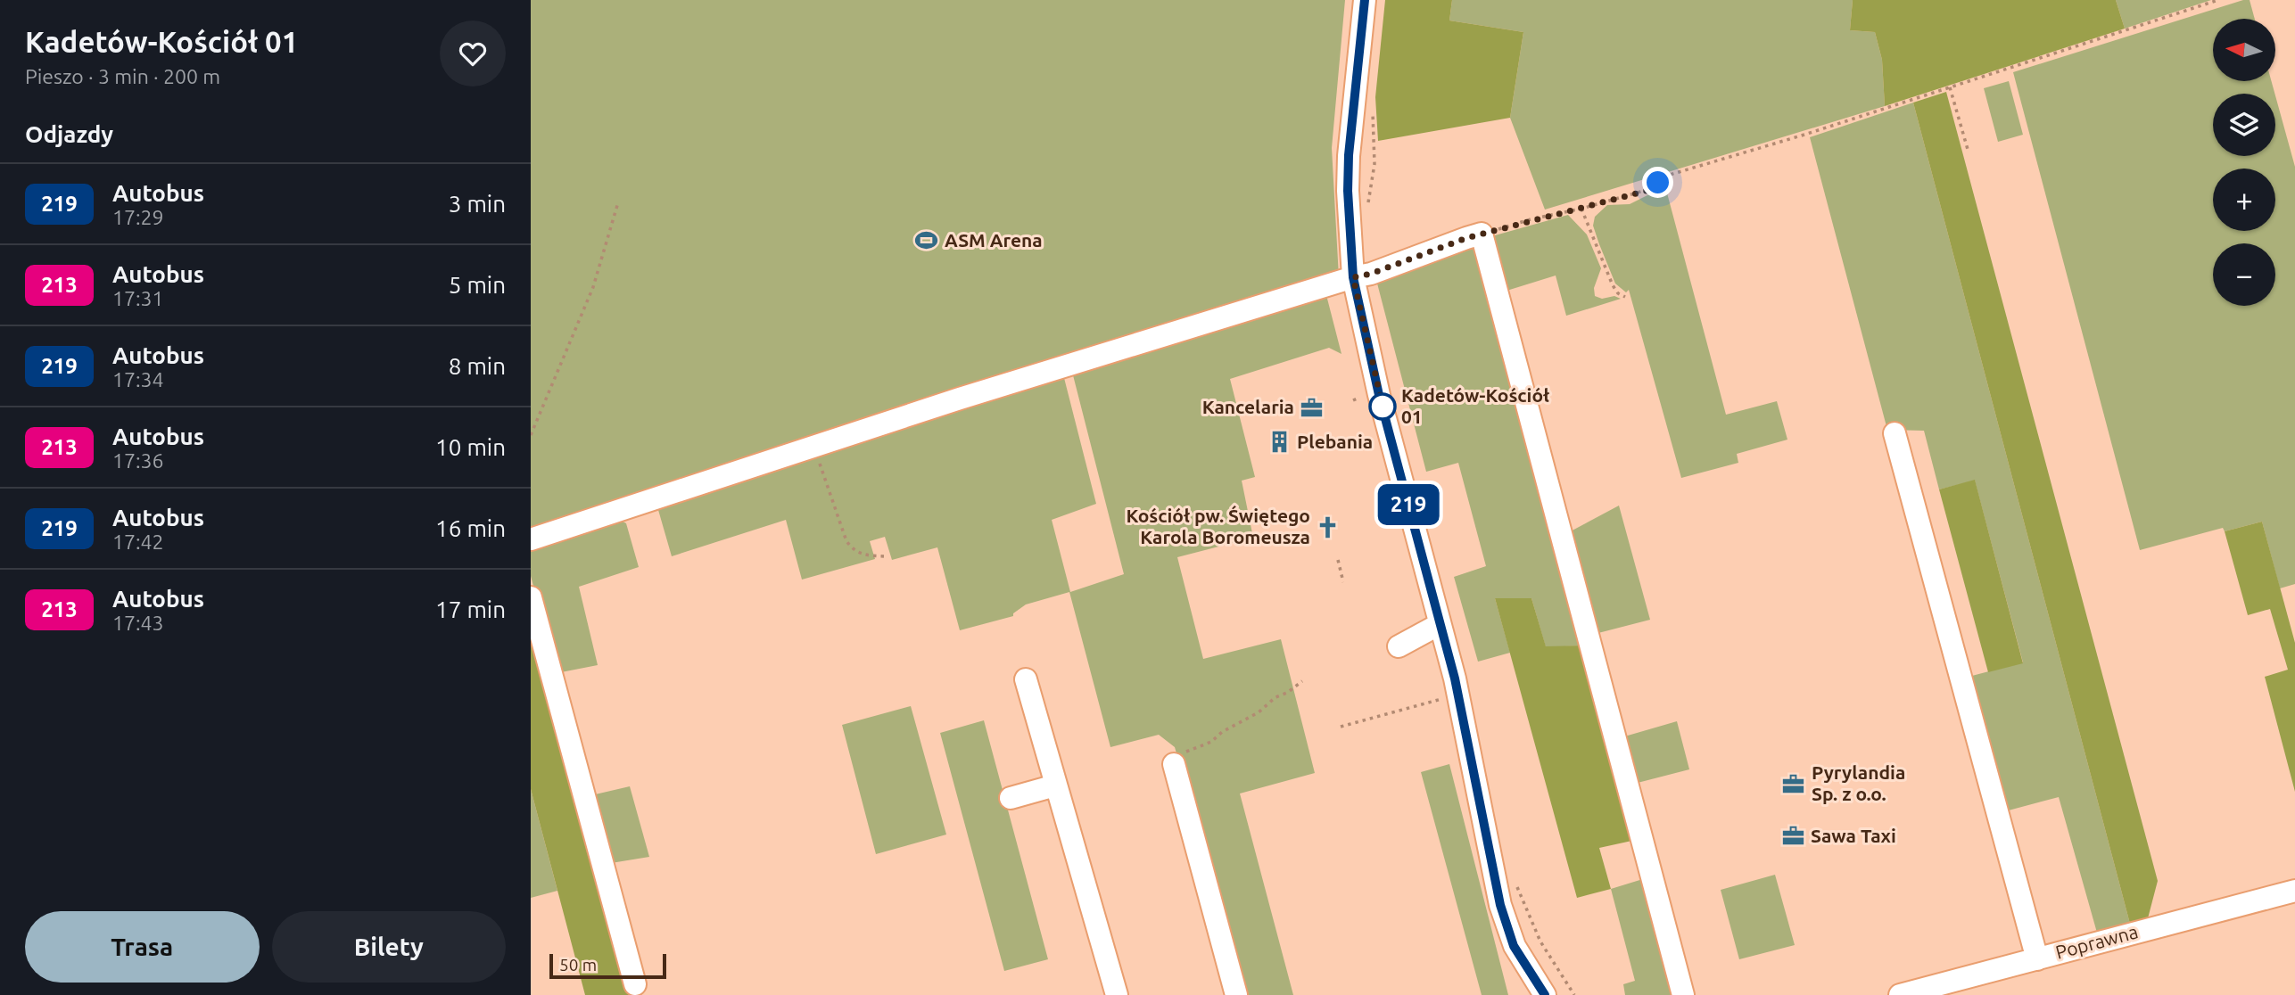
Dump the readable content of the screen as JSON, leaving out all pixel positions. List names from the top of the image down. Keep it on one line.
{"streets":{"street":["Poprawna"]},"places":{"sports":["ASM Arena"],"other":["Kadetów-Kościół 01"],"office":["Kancelaria","Pyrylandia Sp. z o.o.","Sawa Taxi"],"building":["Plebania"],"church":["Kościół pw. Świętego Karola Boromeusza"]},"lines":["bus line 219"],"scale_bar":"50 m","north":"left","page":{"heading":[["Kadetów-Kościół 01","Pieszo · 3 min · 200 m"],"Odjazdy"],"on_map":"219","map_buttons":["+","−"],"list":[{"mark":"219","name":"Autobus","note":"17:29","value":"3 min"},{"mark":"213","name":"Autobus","note":"17:31","value":"5 min"},{"mark":"219","name":"Autobus","note":"17:34","value":"8 min"},{"mark":"213","name":"Autobus","note":"17:36","value":"10 min"},{"mark":"219","name":"Autobus","note":"17:42","value":"16 min"},{"mark":"213","name":"Autobus","note":"17:43","value":"17 min"}],"buttons":["Trasa","Bilety"],"scale":"50 m"}}
